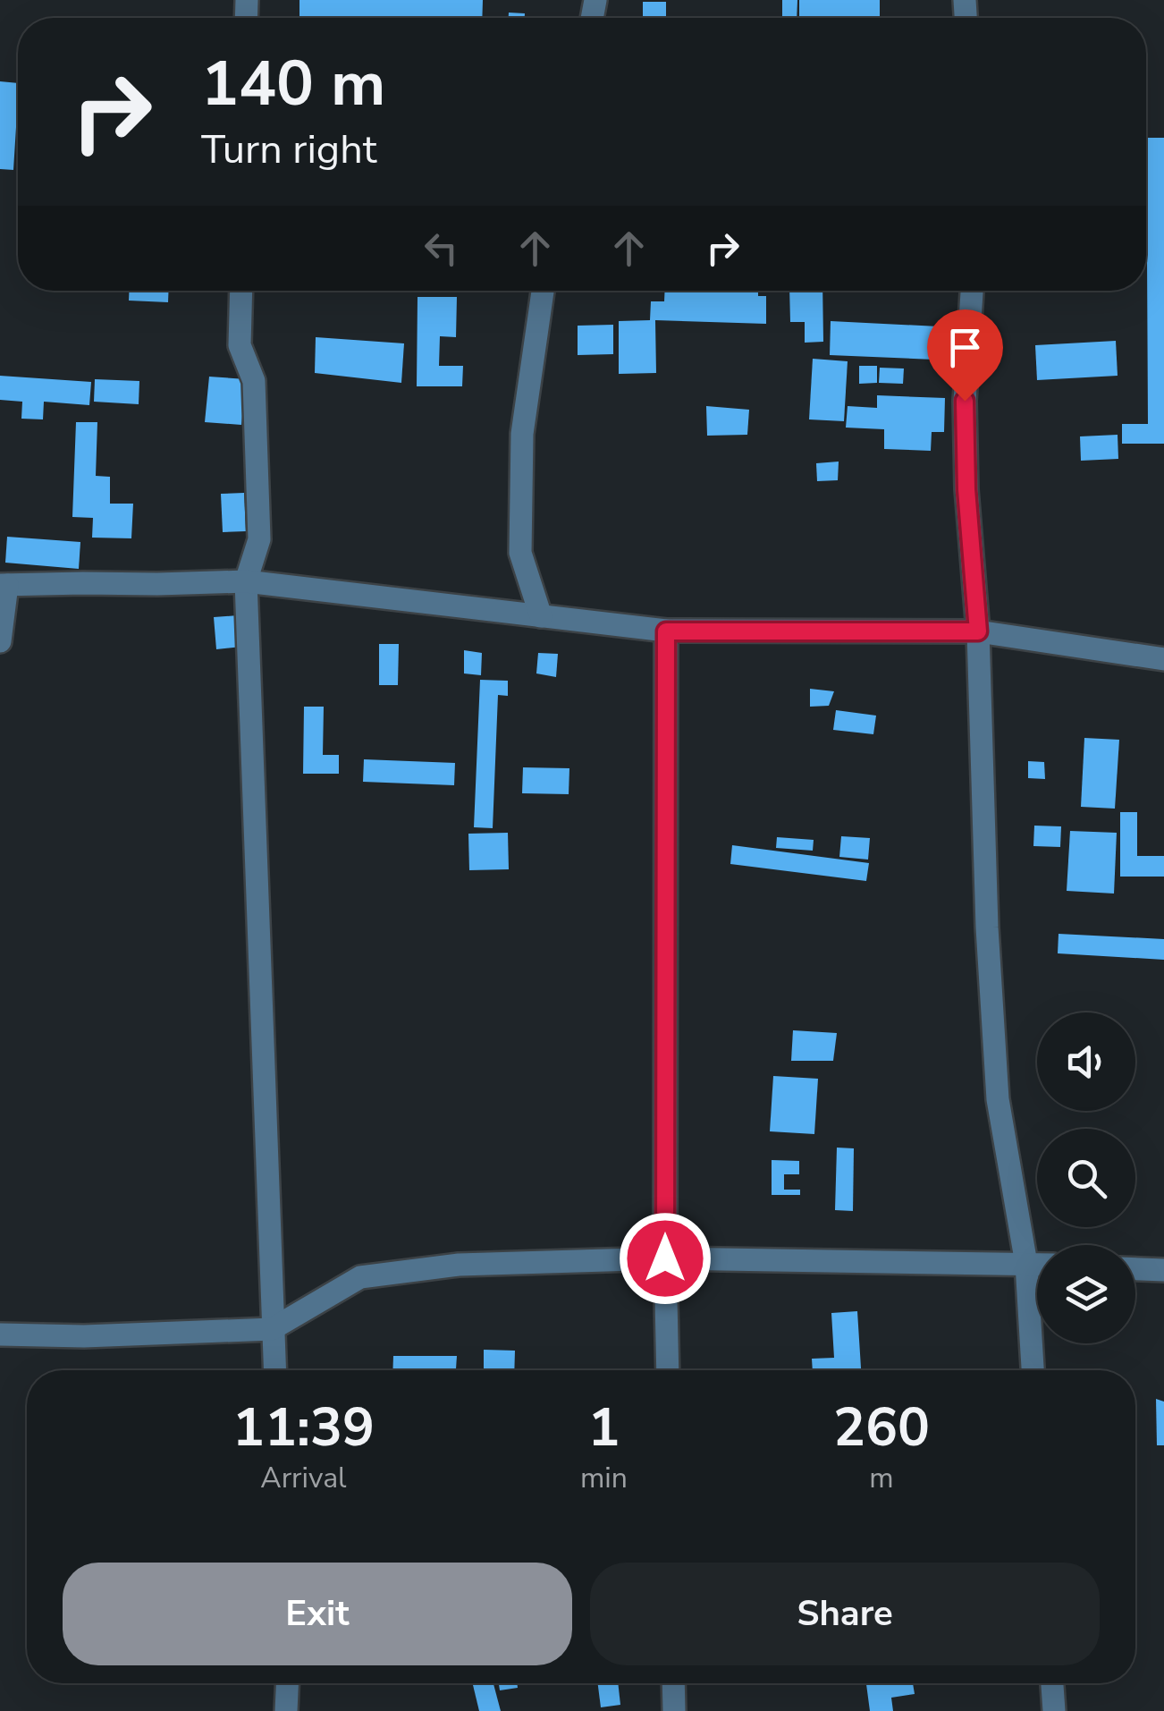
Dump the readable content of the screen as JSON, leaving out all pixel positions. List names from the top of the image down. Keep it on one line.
{"page":{"turn":["140 m","Turn right"],"eta":["11:39","Arrival","1","min","260","m"],"buttons":["Exit","Share"]}}
